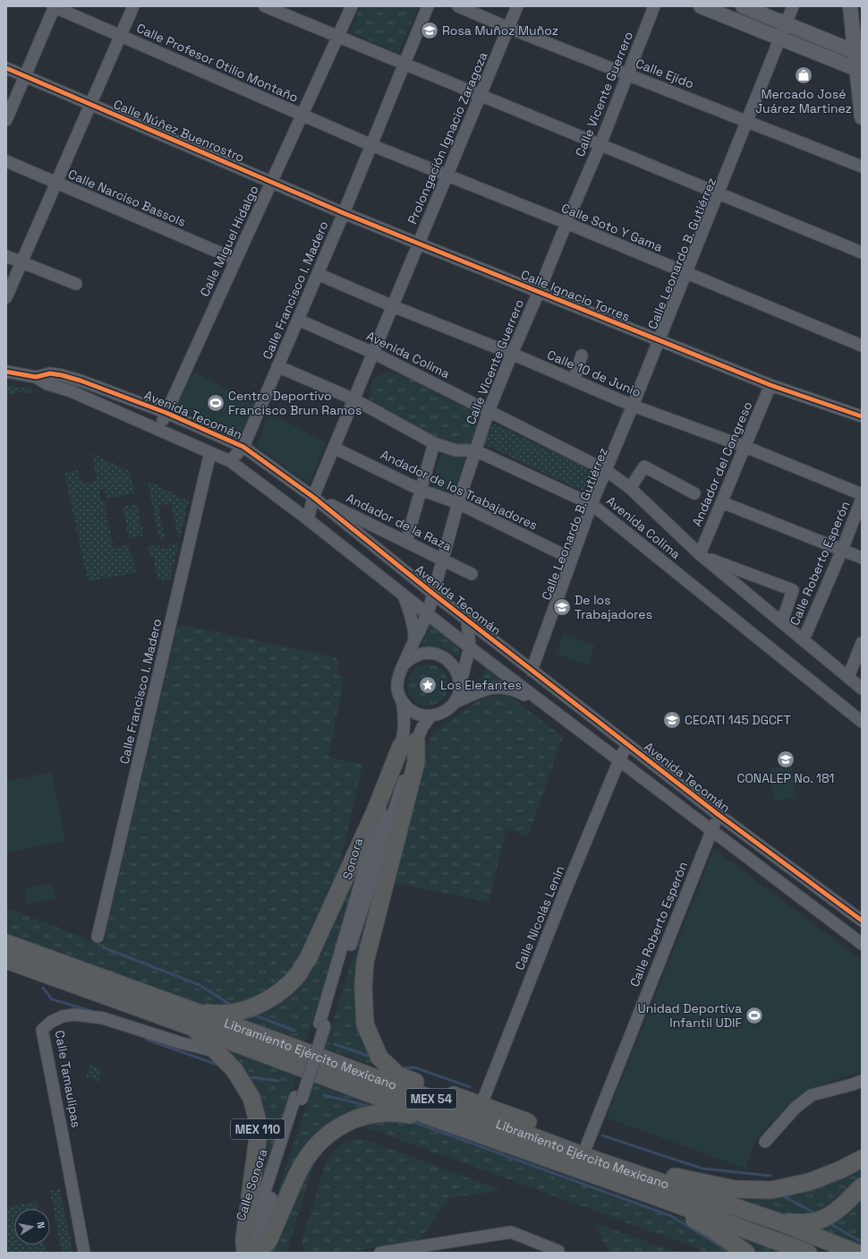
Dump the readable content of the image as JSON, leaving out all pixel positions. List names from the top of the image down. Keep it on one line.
{"streets":{"highway":["Libramiento Ejército Mexicano","MEX 54","MEX 110"],"street":["Calle Profesor Otilio Montaño","Calle Ejido","Calle Vicente Guerrero","Calle Núñez Buenrostro","Prolongación Ignacio Zaragoza","Calle Narciso Bassols","Calle Soto Y Gama","Calle Miguel Hidalgo","Calle Leonardo B. Gutiérrez","Calle Francisco I. Madero","Calle Ignacio Torres","Avenida Colima","Calle 10 de Junio","Avenida Tecomán","Andador del Congreso","Andador de los Trabajadores","Andador de la Raza","Calle Roberto Esperón","Sonora","Calle Nicolás Lenin","Calle Tamaulipas","Calle Sonora"]},"crossings":[["Calle Profesor Otilio Montaño","Calle Soto Y Gama"],["Calle Profesor Otilio Montaño","Calle Miguel Hidalgo"],["Calle Profesor Otilio Montaño","Calle Francisco I. Madero"],["Calle Ejido","Calle Vicente Guerrero"],["Calle Ejido","Prolongación Ignacio Zaragoza"],["Calle Ejido","Calle Leonardo B. Gutiérrez"],["Calle Vicente Guerrero","Calle Soto Y Gama"],["Calle Vicente Guerrero","Calle Ignacio Torres"],["Calle Vicente Guerrero","Avenida Colima"],["Calle Vicente Guerrero","Calle 10 de Junio"],["Calle Vicente Guerrero","Avenida Tecomán"],["Calle Vicente Guerrero","Andador de los Trabajadores"],["Calle Vicente Guerrero","Andador de la Raza"],["Calle Vicente Guerrero","Sonora"],["Calle Núñez Buenrostro","Calle Miguel Hidalgo"],["Calle Núñez Buenrostro","Calle Francisco I. Madero"],["Calle Núñez Buenrostro","Calle Ignacio Torres"],["Prolongación Ignacio Zaragoza","Calle Soto Y Gama"],["Prolongación Ignacio Zaragoza","Calle Ignacio Torres"],["Prolongación Ignacio Zaragoza","Avenida Colima"],["Prolongación Ignacio Zaragoza","Calle 10 de Junio"],["Prolongación Ignacio Zaragoza","Avenida Tecomán"],["Prolongación Ignacio Zaragoza","Andador de los Trabajadores"],["Prolongación Ignacio Zaragoza","Andador de la Raza"],["Calle Narciso Bassols","Calle Miguel Hidalgo"],["Calle Soto Y Gama","Calle Leonardo B. Gutiérrez"],["Calle Soto Y Gama","Calle Francisco I. Madero"],["Calle Miguel Hidalgo","Avenida Tecomán"],["Calle Leonardo B. Gutiérrez","Calle Ignacio Torres"],["Calle Leonardo B. Gutiérrez","Avenida Colima"],["Calle Leonardo B. Gutiérrez","Calle 10 de Junio"],["Calle Leonardo B. Gutiérrez","Avenida Tecomán"],["Calle Leonardo B. Gutiérrez","Andador de los Trabajadores"],["Calle Francisco I. Madero","Calle Ignacio Torres"],["Calle Francisco I. Madero","Avenida Colima"],["Calle Francisco I. Madero","Calle 10 de Junio"],["Calle Francisco I. Madero","Avenida Tecomán"],["Calle Ignacio Torres","Andador del Congreso"],["Avenida Colima","Andador del Congreso"],["Avenida Colima","Calle Roberto Esperón"],["Calle 10 de Junio","Andador del Congreso"],["Avenida Tecomán","Andador de la Raza"],["Avenida Tecomán","Calle Roberto Esperón"],["Avenida Tecomán","Calle Nicolás Lenin"],["Sonora","Calle Sonora"],["Libramiento Ejército Mexicano","MEX 110"],["Calle Tamaulipas","MEX 110"],["MEX 110","Calle Sonora"]],"places":{"school or university":["Rosa Muñoz Muñoz","De los Trabajadores","CECATI 145 DGCFT","CONALEP No. 181"],"shop":["Mercado José Juárez Martinez"],"sports":["Centro Deportivo Francisco Brun Ramos","Unidad Deportiva Infantil UDIF"],"place":["Los Elefantes"]},"north":"right"}
